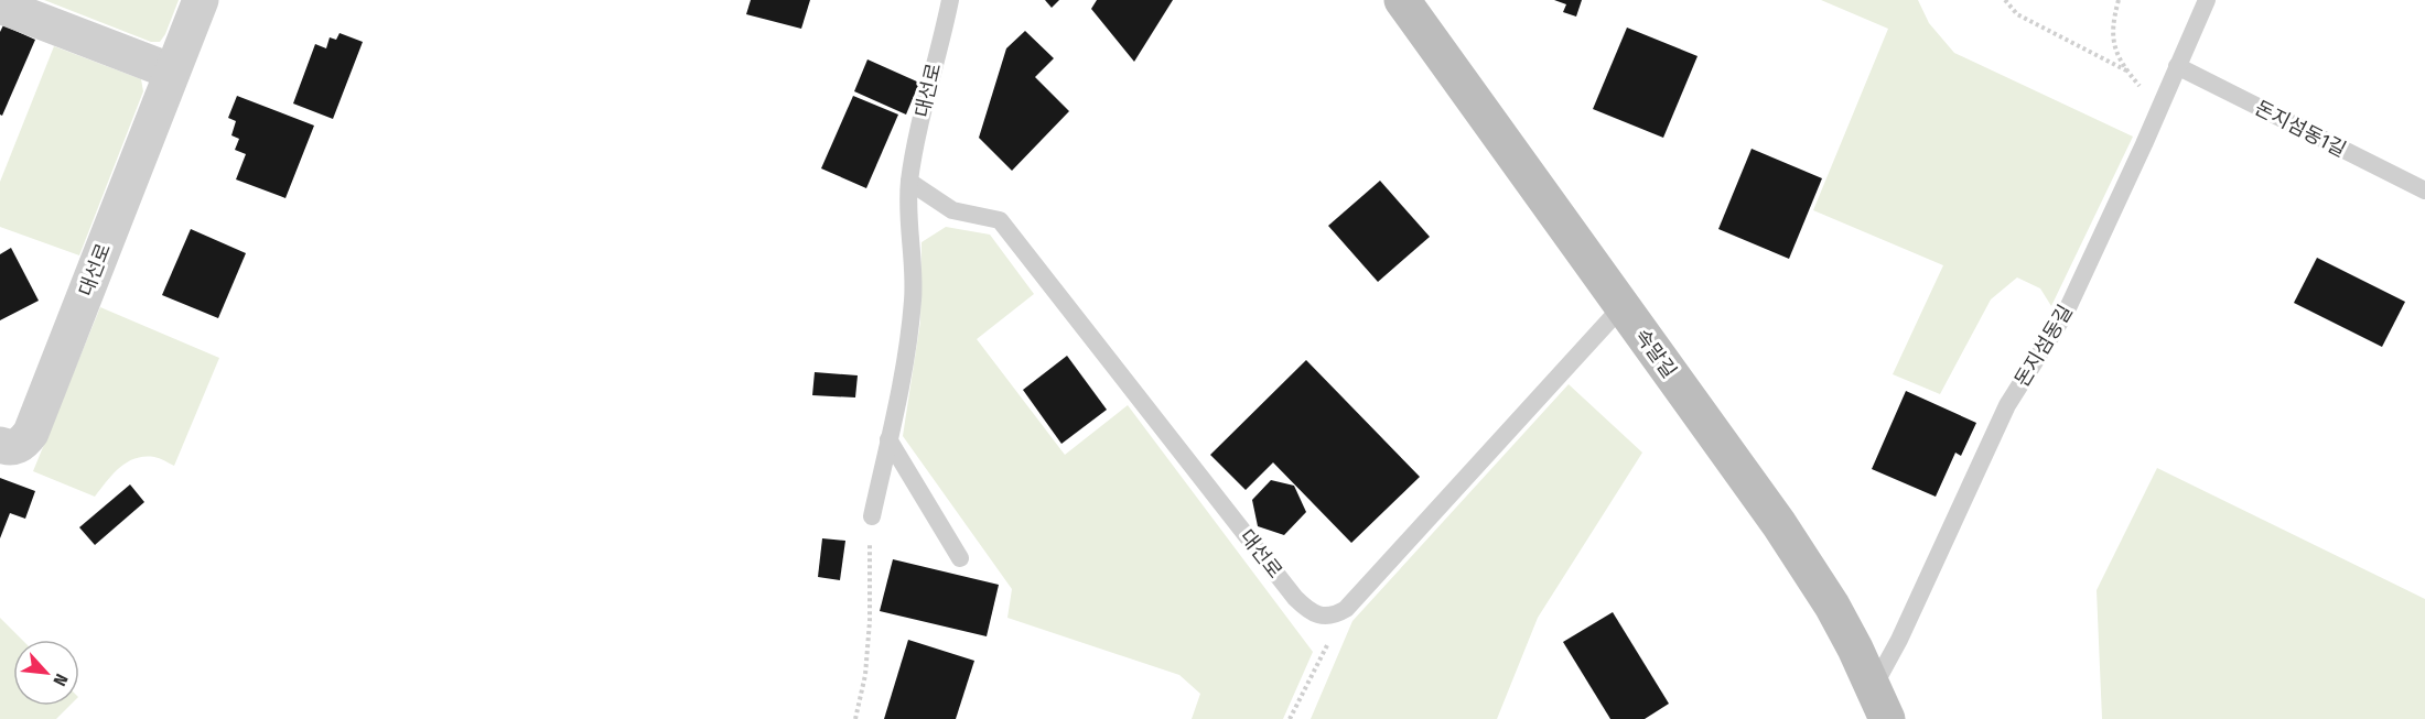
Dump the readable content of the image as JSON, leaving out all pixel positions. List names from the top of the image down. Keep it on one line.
{"streets":{"street":["대선로","속말길"],"lane":["돈지섬동1길","돈지섬동길"]},"crossings":[["돈지섬동1길","돈지섬동길"],["돈지섬동길","속말길"]],"north":"bottom right"}
